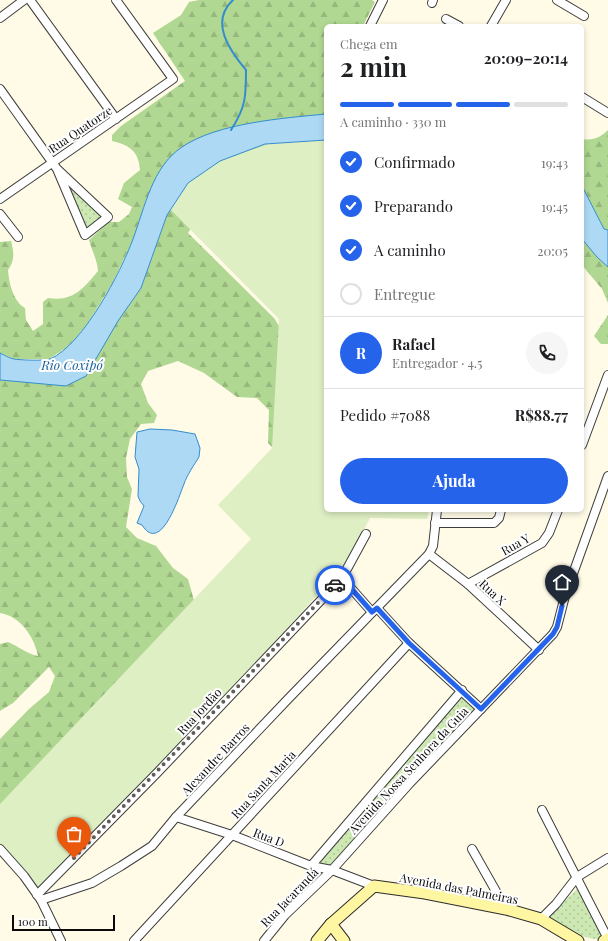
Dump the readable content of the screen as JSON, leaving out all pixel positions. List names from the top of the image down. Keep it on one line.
{"streets":{"street":["Rua Quatorze","Rua Y","Rua X","Rua Jordão","Alexandre Barros","Avenida Nossa Senhora da Guia","Rua Santa Maria","Rua D","Avenida das Palmeiras","Rua Jacarandá"]},"crossings":[["Rua Y","Rua X"],["Rua X","Alexandre Barros"],["Rua X","Avenida Nossa Senhora da Guia"],["Rua Jordão","Alexandre Barros"],["Alexandre Barros","Rua D"],["Avenida Nossa Senhora da Guia","Rua D"],["Avenida Nossa Senhora da Guia","Avenida das Palmeiras"],["Avenida Nossa Senhora da Guia","Rua Jacarandá"],["Rua Santa Maria","Rua D"],["Rua D","Avenida das Palmeiras"],["Rua D","Rua Jacarandá"],["Avenida das Palmeiras","Rua Jacarandá"]],"water":["Rio Coxipó"],"scale_bar":"100 m","page":{"heading":["2 min","Chega em","20:09–20:14"],"panel":["Rafael","Entregador · 4.5","Pedido #7088","R$88.77"],"bar":"A caminho · 330 m","list":[["Confirmado","19:43"],["Preparando","19:45"],["A caminho","20:05"],"Entregue"],"round":"R","buttons":"Ajuda","scale":"100 m"}}
